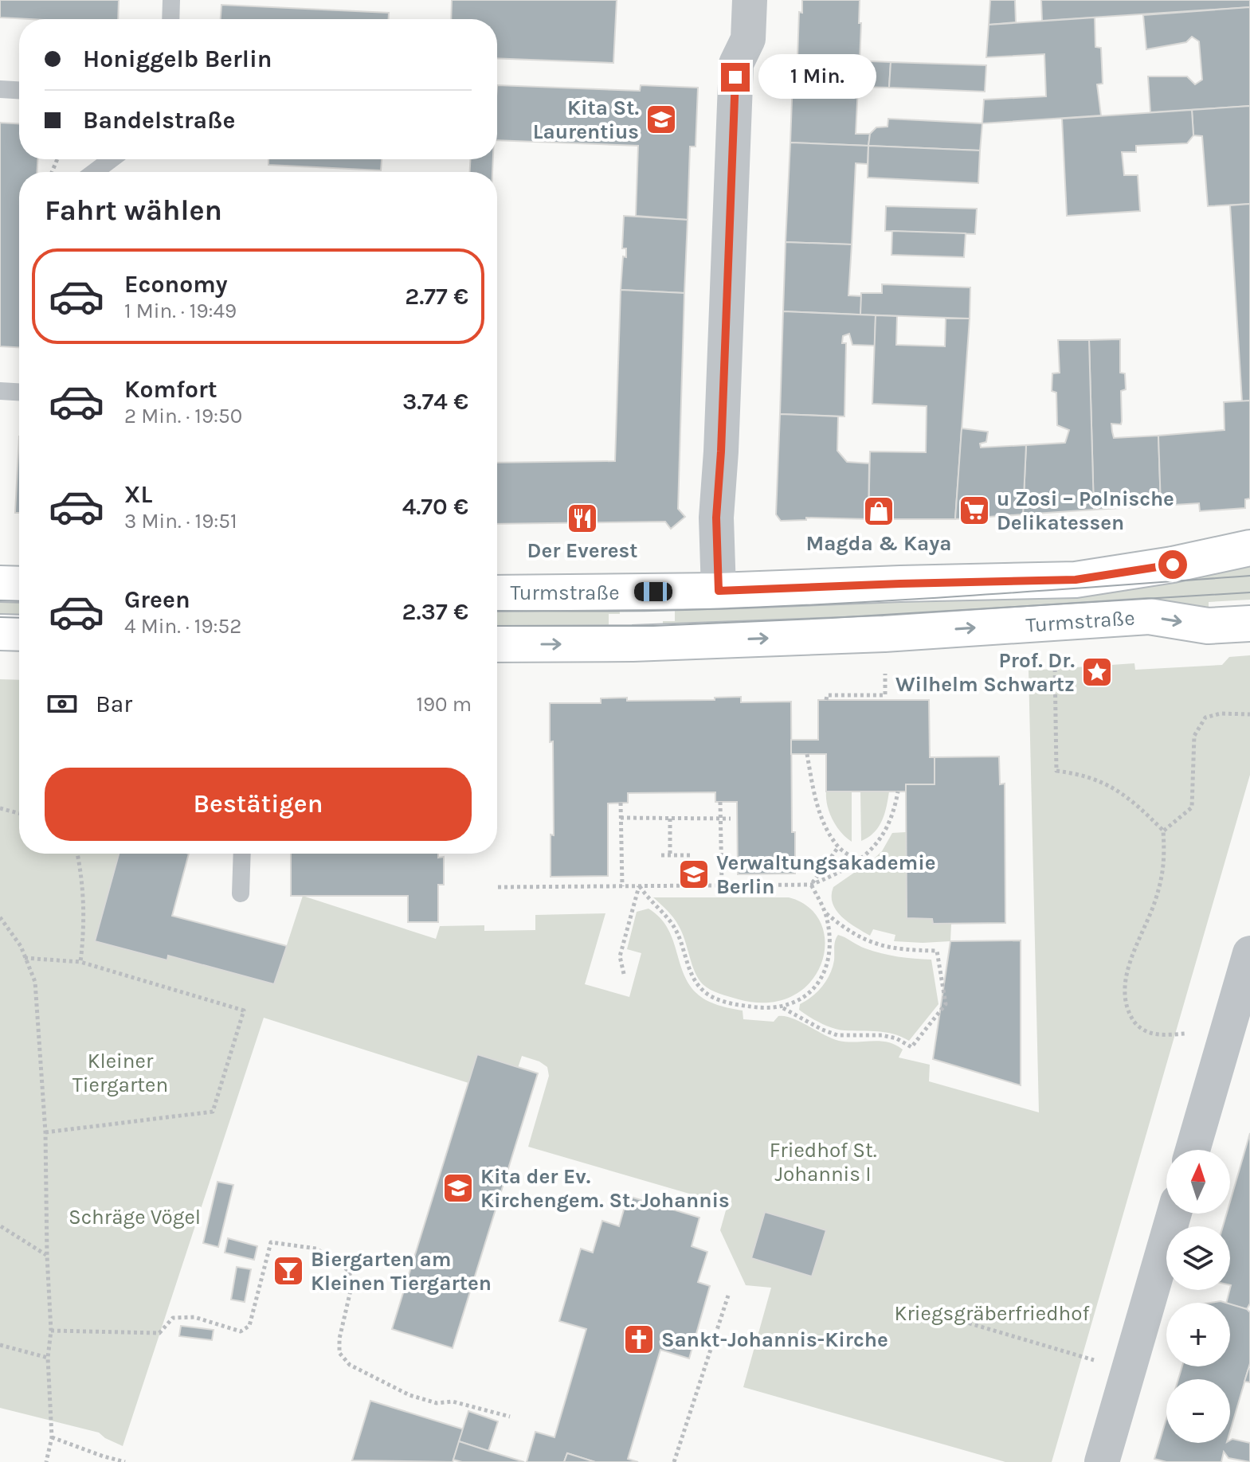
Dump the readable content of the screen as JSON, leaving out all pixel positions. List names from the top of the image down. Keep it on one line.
{"streets":{"main road":["Turmstraße"]},"parks":["Kleiner Tiergarten","Friedhof St. Johannis I","Schräge Vögel","Kriegsgräberfriedhof"],"places":{"school or university":["Kita St. Laurentius","Verwaltungsakademie Berlin","Kita der Ev. Kirchengem. St. Johannis"],"supermarket":["u Zosi – Polnische Delikatessen"],"shop":["Magda & Kaya"],"restaurant":["Der Everest"],"place":["Prof. Dr. Wilhelm Schwartz"],"bar":["Biergarten am Kleinen Tiergarten"],"church":["Sankt-Johannis-Kirche"]},"north":"top","page":{"banner":["Honiggelb Berlin","Bandelstraße"],"bubble":"1 Min.","heading":"Fahrt wählen","list":[{"name":"Economy","note":"1 Min. · 19:49","value":"2.77 €"},{"name":"Komfort","note":"2 Min. · 19:50","value":"3.74 €"},{"name":"XL","note":"3 Min. · 19:51","value":"4.70 €"},{"name":"Green","note":"4 Min. · 19:52","value":"2.37 €"}],"pay":["Bar","190 m"],"buttons":"Bestätigen","map_buttons":["+","−"]}}
